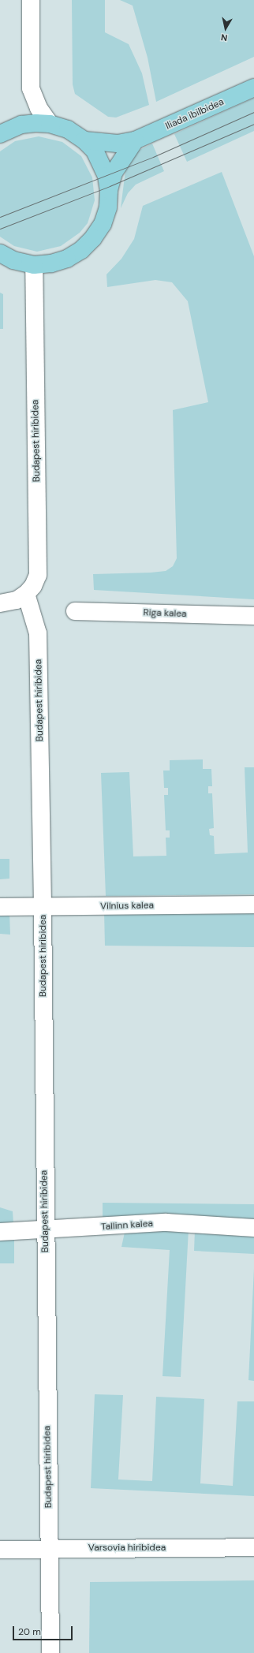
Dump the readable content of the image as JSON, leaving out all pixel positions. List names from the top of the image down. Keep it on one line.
{"streets":{"main road":["Iliada ibilbidea"],"street":["Budapest hiribidea","Riga kalea","Vilnius kalea","Tallinn kalea","Varsovia hiribidea"]},"crossings":[["Budapest hiribidea","Vilnius kalea"],["Budapest hiribidea","Tallinn kalea"],["Budapest hiribidea","Varsovia hiribidea"]],"scale_bar":"20 m","north":"bottom"}
